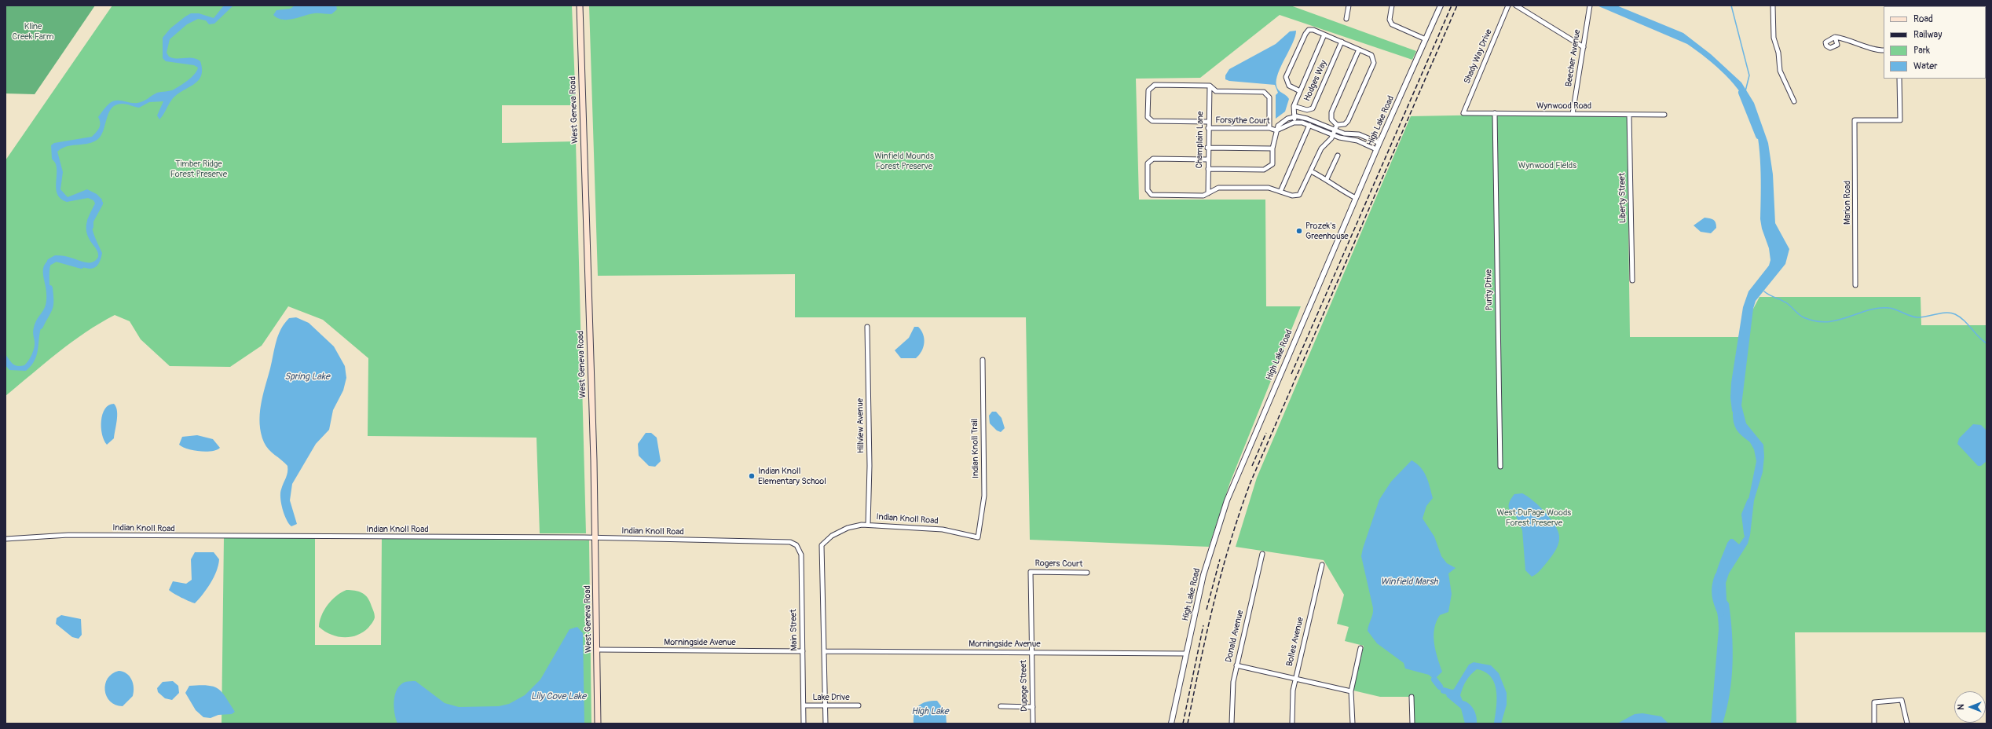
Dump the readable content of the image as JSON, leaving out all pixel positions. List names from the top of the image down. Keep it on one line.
{"streets":{"main road":["West Geneva Road"],"street":["Shady Way Drive","Beecher Avenue","Hodges Way","Wynwood Road","Forsythe Court","High Lake Road","Champlain Lane","Liberty Street","Marion Road","Purity Drive","Hillview Avenue","Indian Knoll Trail","Indian Knoll Road","Rogers Court","Main Street","Donald Avenue","Bolles Avenue","Morningside Avenue","Dupage Street","Lake Drive"]},"crossings":[["Shady Way Drive","Wynwood Road"],["Beecher Avenue","Wynwood Road"],["Wynwood Road","Liberty Street"],["Wynwood Road","Purity Drive"],["West Geneva Road","Indian Knoll Road"],["West Geneva Road","Morningside Avenue"],["Forsythe Court","Champlain Lane"],["High Lake Road","Morningside Avenue"],["Hillview Avenue","Indian Knoll Road"],["Indian Knoll Trail","Indian Knoll Road"],["Indian Knoll Road","Main Street"],["Indian Knoll Road","Morningside Avenue"],["Rogers Court","Dupage Street"],["Main Street","Morningside Avenue"],["Main Street","Lake Drive"],["Morningside Avenue","Dupage Street"]],"water":["Spring Lake","Winfield Marsh","Lily Cove Lake","High Lake"],"parks":["Kline Creek Farm","Winfield Mounds Forest Preserve","Timber Ridge Forest Preserve","Wynwood Fields","West DuPage Woods Forest Preserve"],"places":["Prozek's Greenhouse","Indian Knoll Elementary School"],"legend":["Road","Railway","Park","Water"],"north":"left"}
